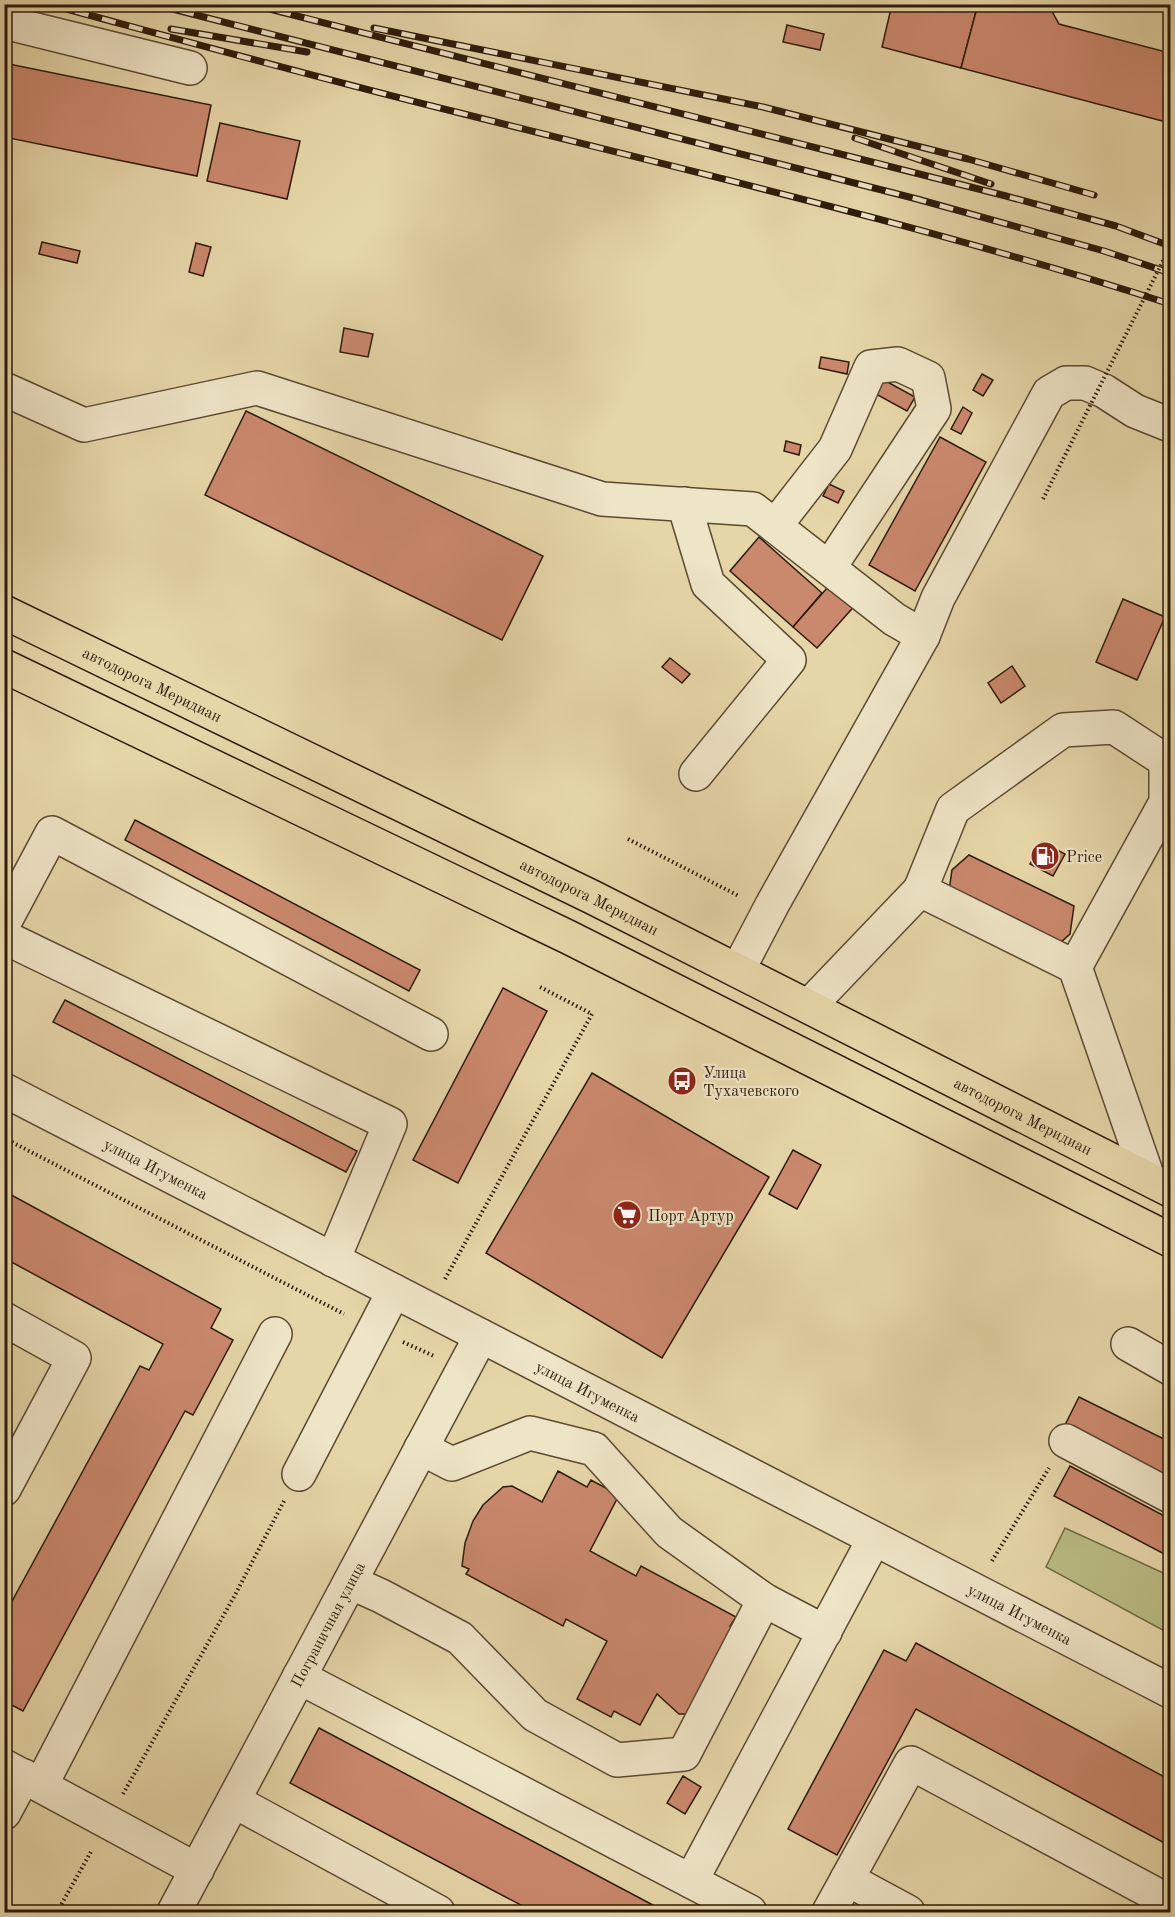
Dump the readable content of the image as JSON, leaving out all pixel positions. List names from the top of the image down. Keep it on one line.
{"streets":{"main road":["автодорога Меридиан"],"street":["улица Игуменка","Пограничная улица"]},"crossings":[["улица Игуменка","Пограничная улица"]],"places":{"fuel station":["Price"],"bus stop":["Улица Тухачевского"],"supermarket":["Порт Артур"]}}
